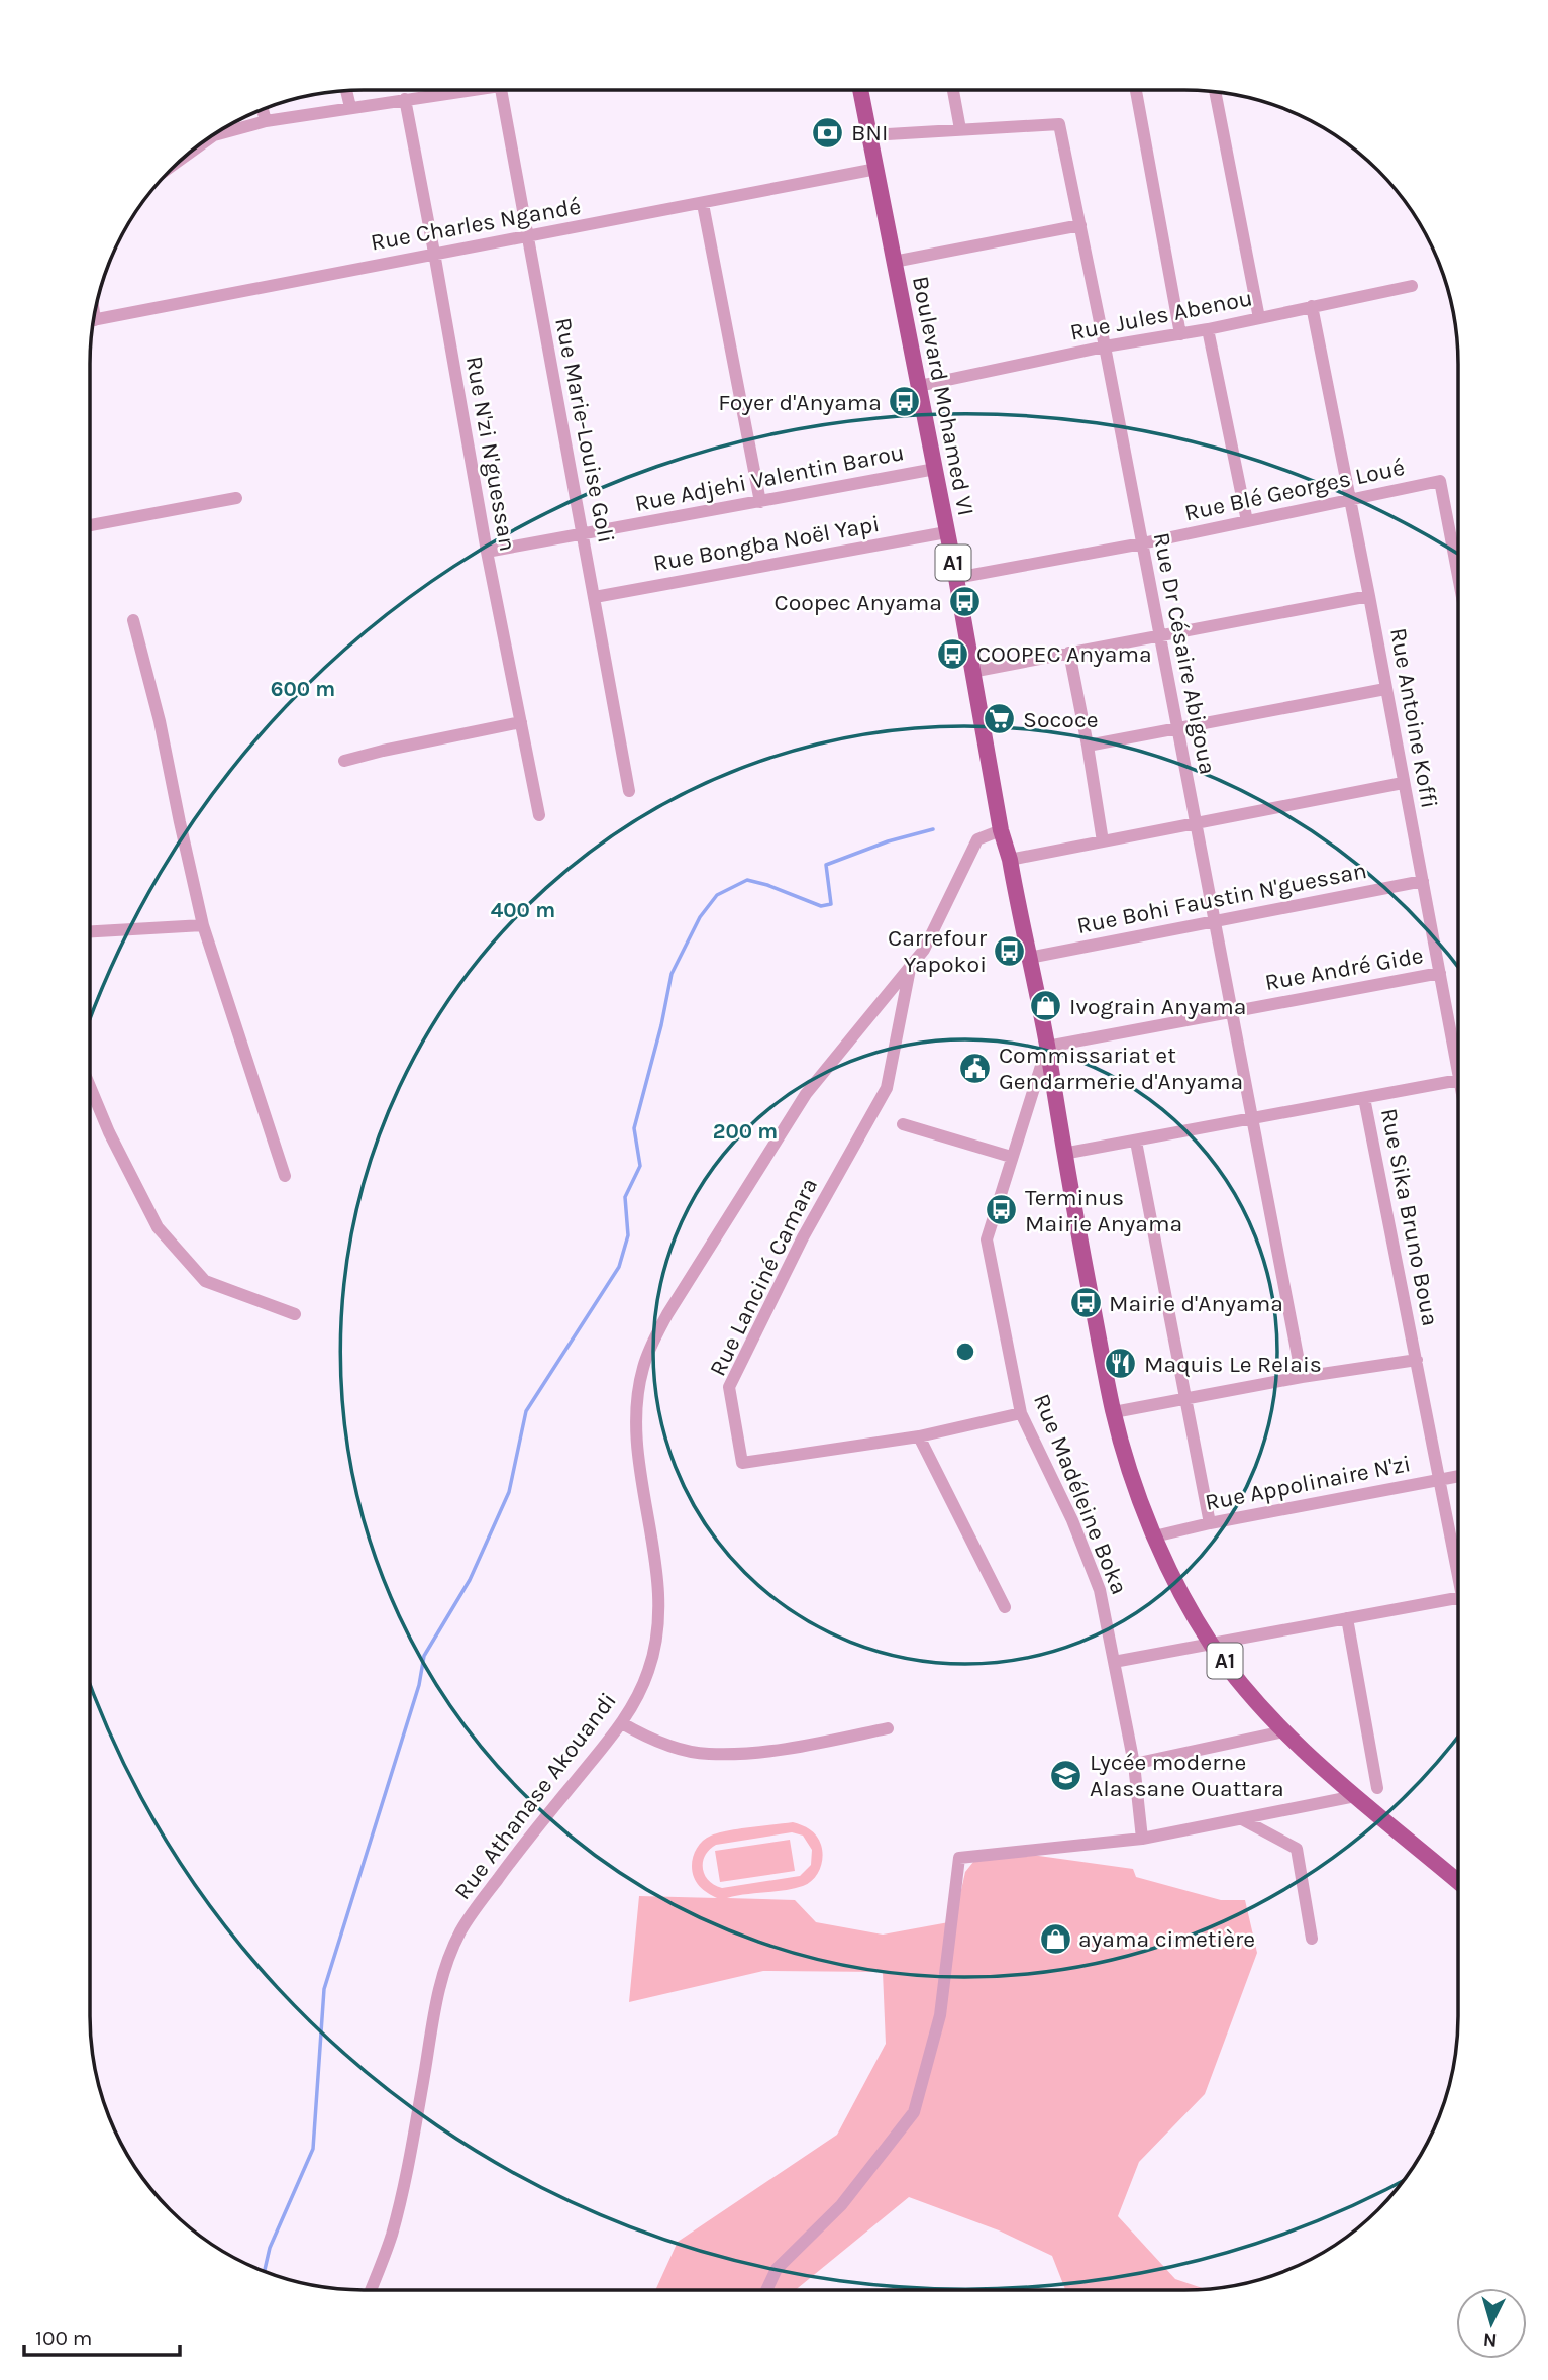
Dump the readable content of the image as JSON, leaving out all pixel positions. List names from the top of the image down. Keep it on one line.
{"streets":{"main road":["Boulevard Mohamed VI","A1"],"street":["Rue Charles Ngandé","Rue Jules Abenou","Rue Marie-Louise Goli","Rue N'zi N'guessan","Rue Adjehi Valentin Barou","Rue Blé Georges Loué","Rue Bongba Noël Yapi","Rue Dr Césaire Abigoua","Rue Antoine Koffi","Rue Bohi Faustin N'guessan","Rue André Gide","Rue Sika Bruno Boua","Rue Lanciné Camara","Rue Appolinaire N'zi","Rue Madéleine Boka","Rue Athanase Akouandi"]},"crossings":[["Rue Charles Ngandé","Boulevard Mohamed VI"],["Rue Charles Ngandé","Rue Marie-Louise Goli"],["Rue Charles Ngandé","Rue N'zi N'guessan"],["Rue Jules Abenou","Boulevard Mohamed VI"],["Rue Jules Abenou","Rue Dr Césaire Abigoua"],["Rue Jules Abenou","Rue Antoine Koffi"],["Boulevard Mohamed VI","Rue Adjehi Valentin Barou"],["Boulevard Mohamed VI","Rue Blé Georges Loué"],["Boulevard Mohamed VI","Rue Bongba Noël Yapi"],["Boulevard Mohamed VI","Rue Dr Césaire Abigoua"],["Boulevard Mohamed VI","Rue Bohi Faustin N'guessan"],["Boulevard Mohamed VI","Rue André Gide"],["Boulevard Mohamed VI","Rue Appolinaire N'zi"],["Boulevard Mohamed VI","Rue Madéleine Boka"],["Boulevard Mohamed VI","Rue Athanase Akouandi"],["Rue Marie-Louise Goli","Rue Adjehi Valentin Barou"],["Rue Marie-Louise Goli","Rue Bongba Noël Yapi"],["Rue N'zi N'guessan","Rue Adjehi Valentin Barou"],["Rue Blé Georges Loué","Rue Dr Césaire Abigoua"],["Rue Blé Georges Loué","Rue Antoine Koffi"],["Rue Dr Césaire Abigoua","Rue Bohi Faustin N'guessan"],["Rue Dr Césaire Abigoua","Rue André Gide"],["Rue Antoine Koffi","Rue Bohi Faustin N'guessan"],["Rue Antoine Koffi","Rue André Gide"],["Rue André Gide","Rue Madéleine Boka"],["Rue Sika Bruno Boua","Rue Appolinaire N'zi"],["Rue Lanciné Camara","Rue Madéleine Boka"],["Rue Lanciné Camara","Rue Athanase Akouandi"]],"places":{"bank":["BNI"],"bus stop":["Foyer d'Anyama","Coopec Anyama","COOPEC Anyama","Carrefour Yapokoi","Terminus Mairie Anyama","Mairie d'Anyama"],"supermarket":["Sococe"],"shop":["Ivograin Anyama","ayama cimetière"],"public building":["Commissariat et Gendarmerie d'Anyama"],"restaurant":["Maquis Le Relais"],"school or university":["Lycée moderne Alassane Ouattara"]},"scale_bar":"100 m","north":"bottom","rings":["600 m","400 m","200 m"]}
